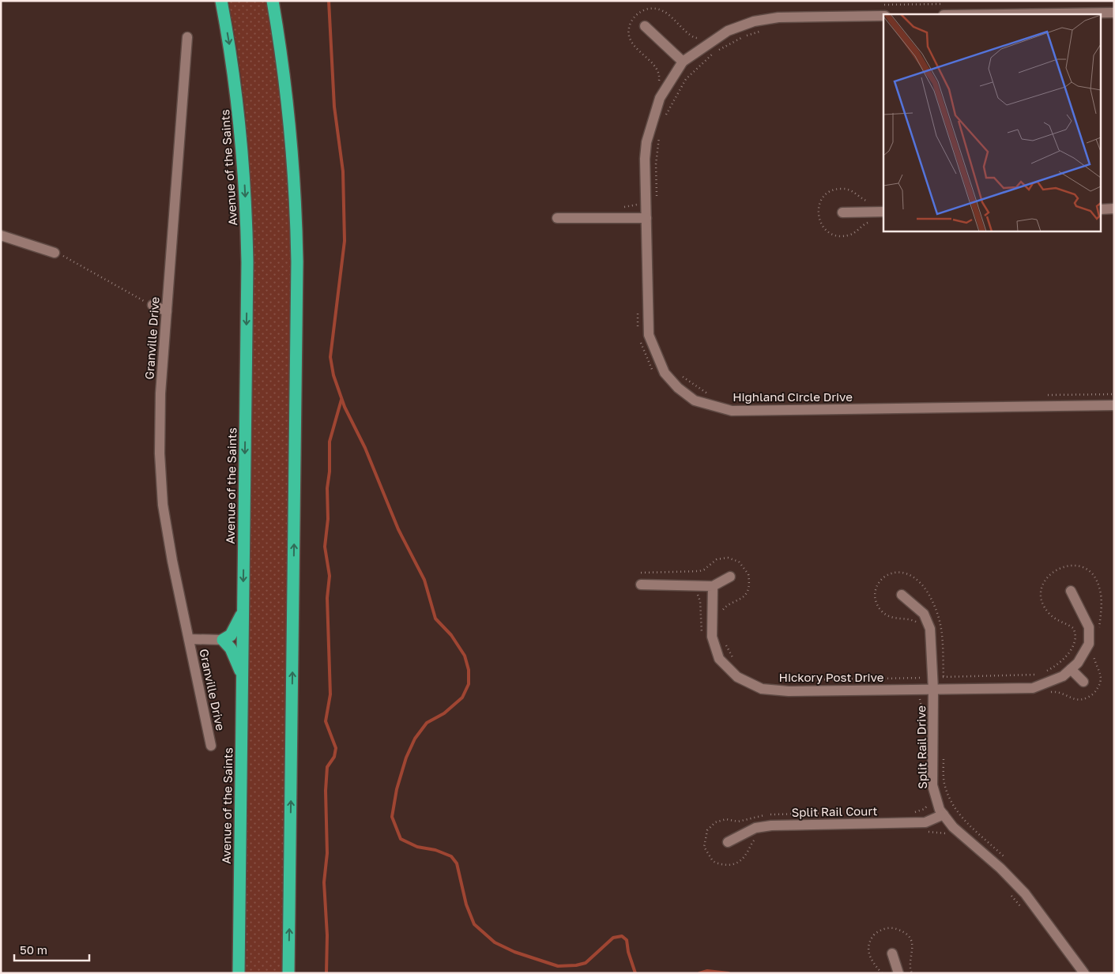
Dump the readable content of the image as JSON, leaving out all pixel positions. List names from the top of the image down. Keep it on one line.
{"streets":{"highway":["Avenue of the Saints"],"street":["Granville Drive","Highland Circle Drive","Hickory Post Drive","Split Rail Drive","Split Rail Court"]},"crossings":[["Hickory Post Drive","Split Rail Drive"],["Split Rail Drive","Split Rail Court"]],"scale_bar":"50 m"}
